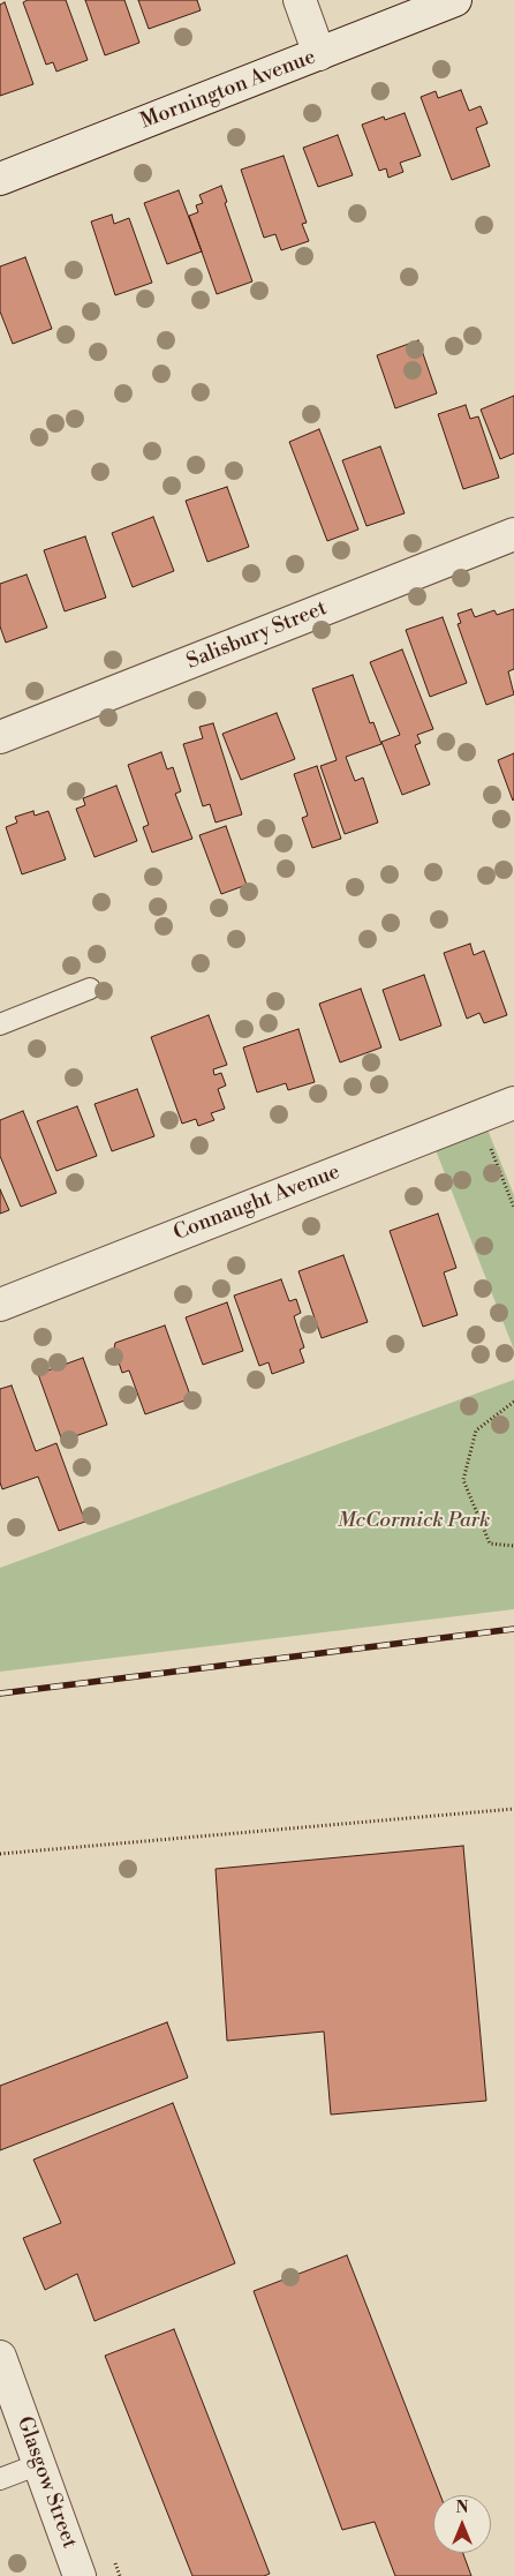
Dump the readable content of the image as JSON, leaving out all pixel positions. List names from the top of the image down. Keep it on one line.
{"streets":{"street":["Mornington Avenue","Salisbury Street","Connaught Avenue","Glasgow Street"]},"parks":["McCormick Park"],"north":"top"}
